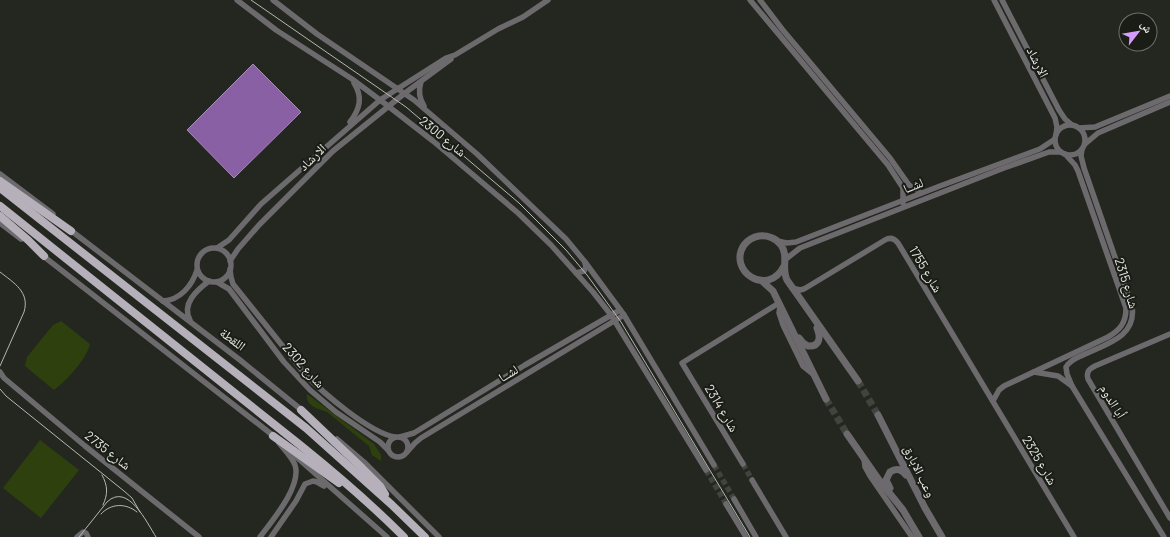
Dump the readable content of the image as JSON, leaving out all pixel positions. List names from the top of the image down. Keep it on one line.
{"streets":{"main road":["اللقطة"],"street":["الارشاد","شارع 2300","لشــا","شارع 1755","شارع 2315","شارع 2302","أبا الدوم","شارع 2314","شارع 2735","شارع 2325","وعب الابارق"]},"crossings":[["الارشاد","شارع 2300"],["الارشاد","لشــا"],["الارشاد","شارع 2315"],["الارشاد","شارع 2302"],["شارع 2300","لشــا"],["لشــا","شارع 2315"],["لشــا","شارع 2302"],["شارع 1755","شارع 2315"],["شارع 1755","شارع 2325"],["شارع 2315","شارع 2325"]],"north":"top right"}
